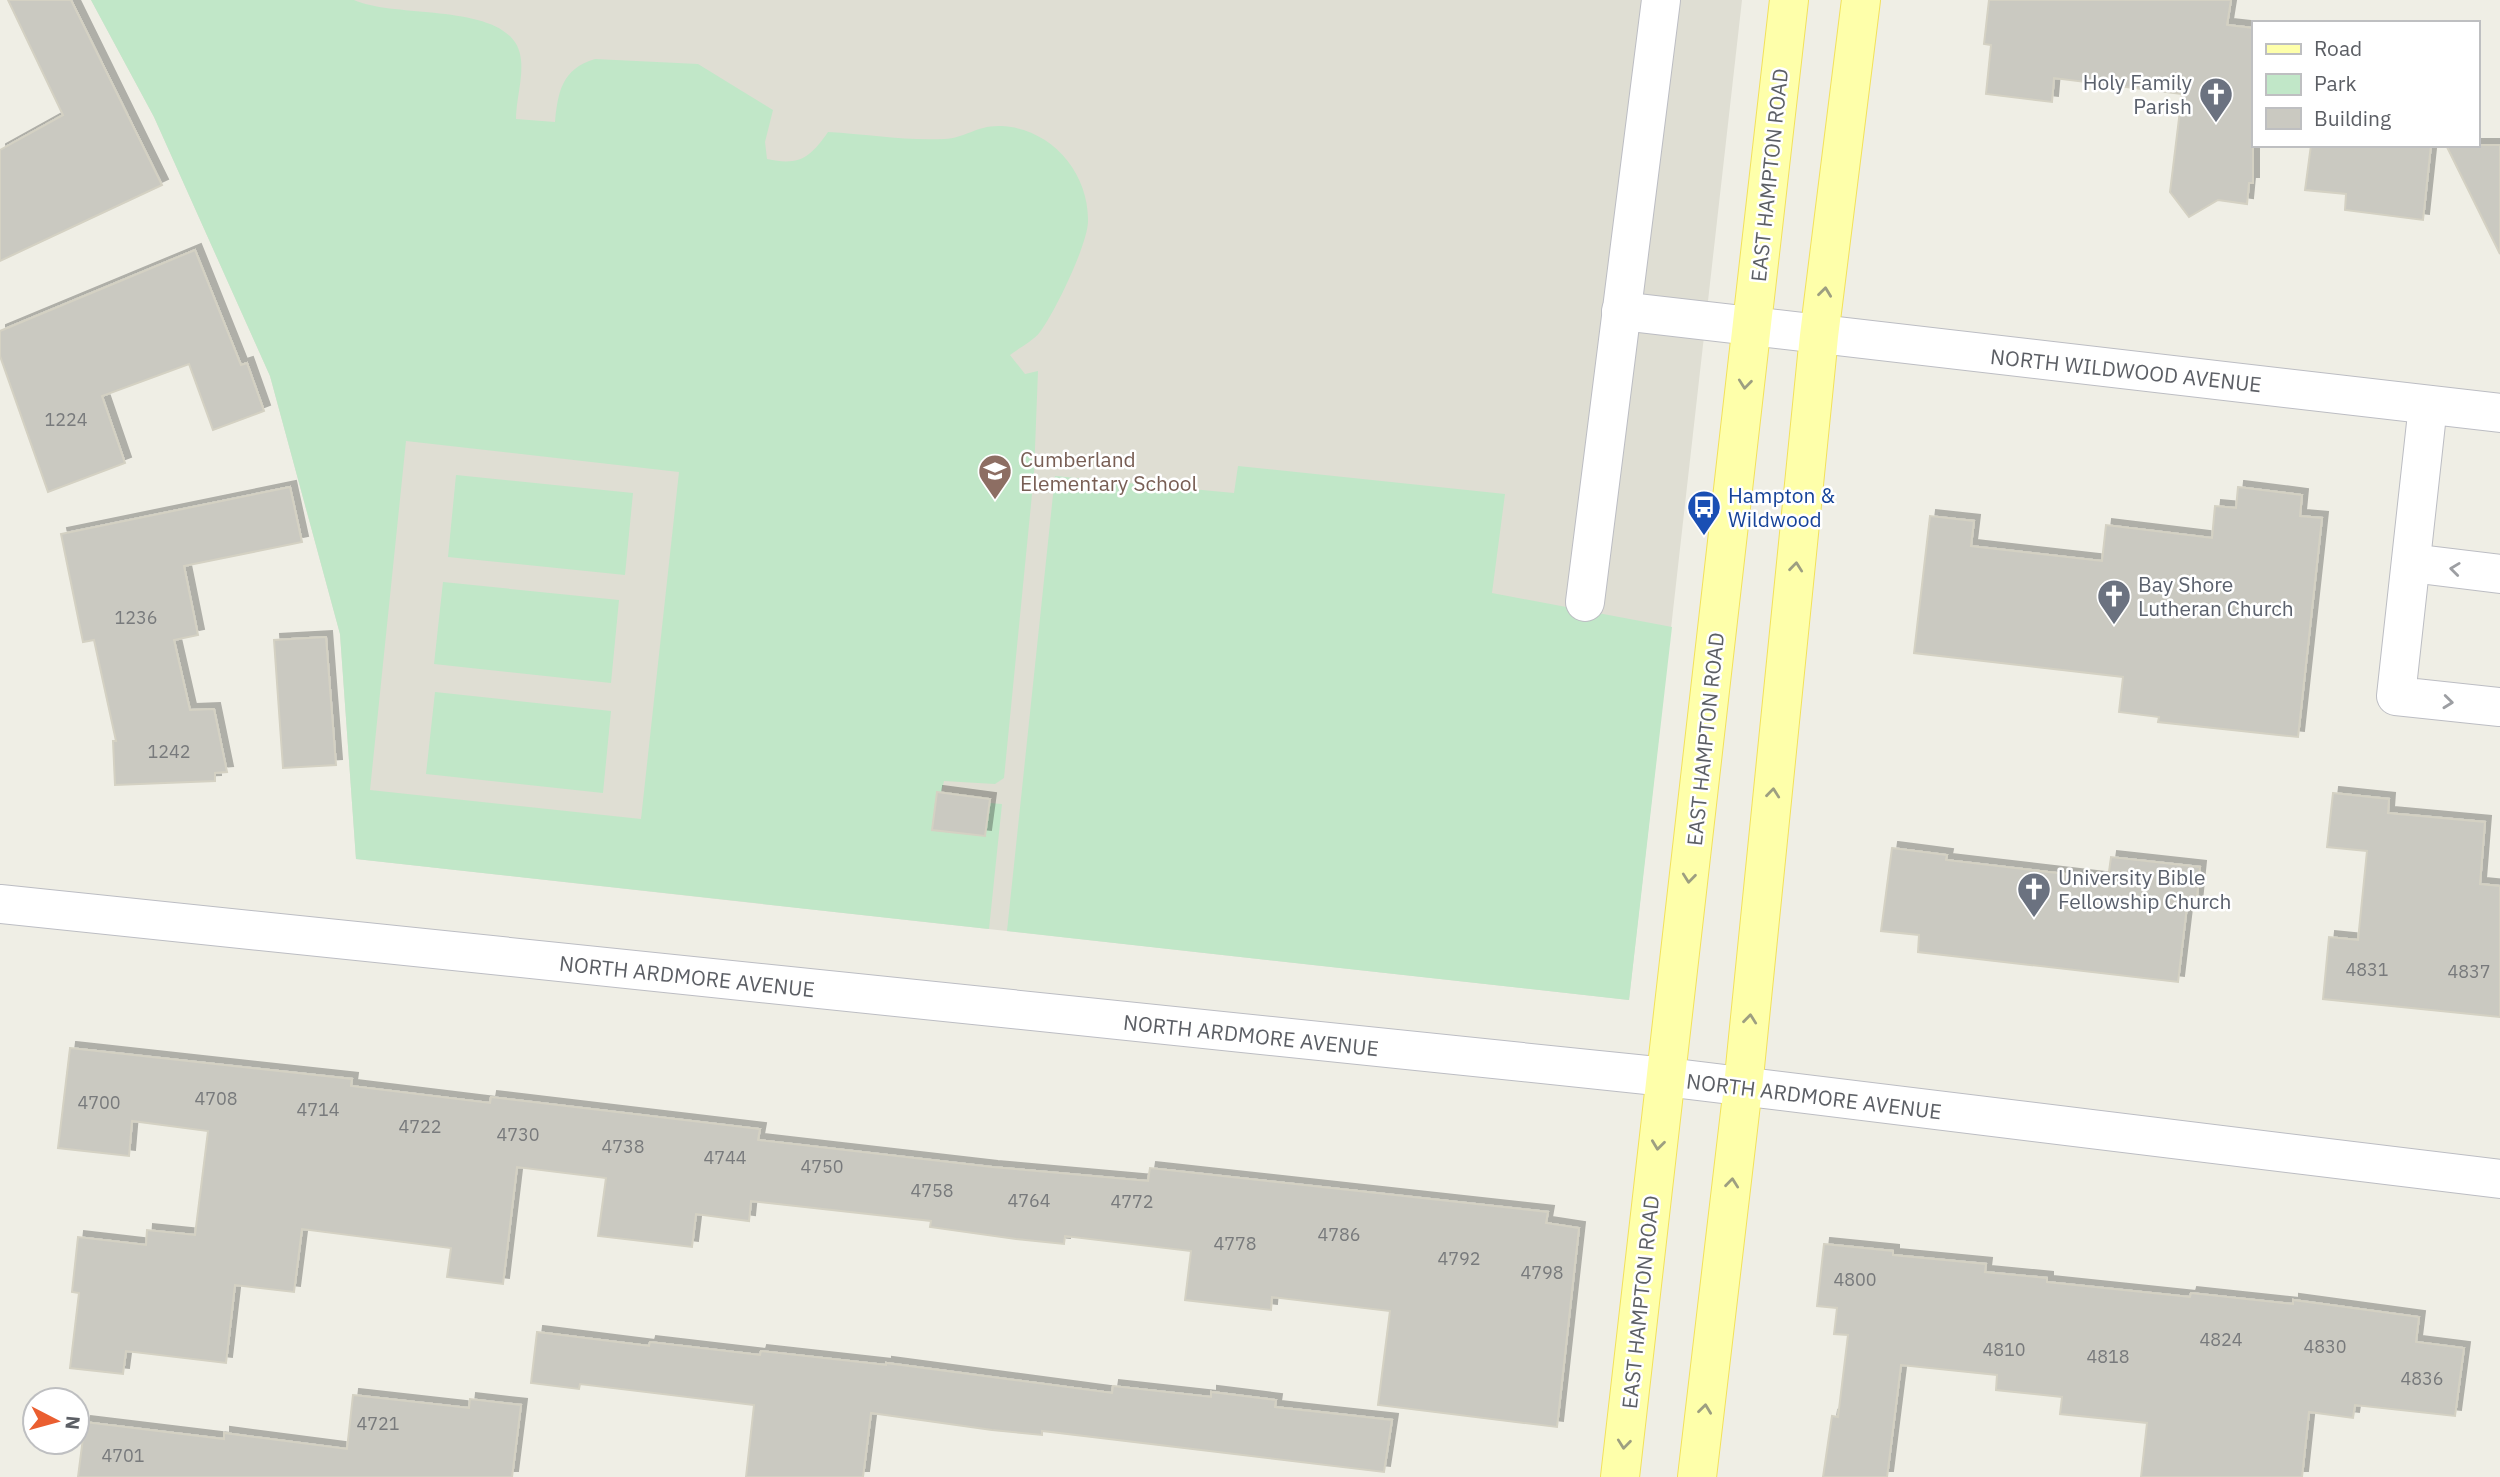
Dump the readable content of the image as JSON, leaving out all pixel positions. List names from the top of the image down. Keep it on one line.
{"streets":{"main road":["EAST HAMPTON ROAD"],"street":["NORTH WILDWOOD AVENUE","NORTH ARDMORE AVENUE"]},"crossings":[["EAST HAMPTON ROAD","NORTH WILDWOOD AVENUE"],["EAST HAMPTON ROAD","NORTH ARDMORE AVENUE"]],"places":{"church":["Holy Family Parish","Bay Shore Lutheran Church","University Bible Fellowship Church"],"school or university":["Cumberland Elementary School"],"bus stop":["Hampton & Wildwood"]},"house_numbers":["1224","1236","1242","4831","4837","4708","4700","4714","4722","4730","4738","4744","4750","4758","4764","4772","4786","4778","4792","4798","4800","4824","4830","4810","4818","4836","4721","4701"],"legend":["Road","Park","Building"],"north":"right"}
